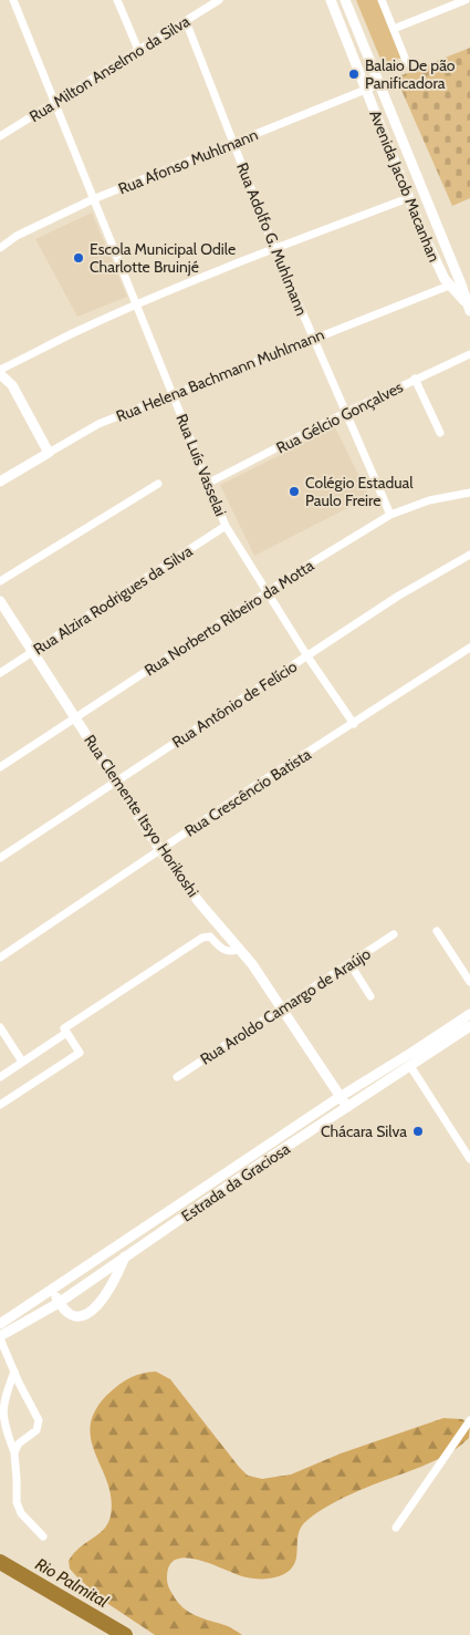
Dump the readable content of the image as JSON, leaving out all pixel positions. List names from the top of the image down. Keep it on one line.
{"streets":{"main road":["Avenida Jacob Macanhan","Rua Helena Bachmann Muhlmann","Rua Clemente Itsyo Horikoshi","Estrada da Graciosa"],"street":["Rua Milton Anselmo da Silva","Rua Afonso Muhlmann","Rua Adolfo G. Muhlmann","Rua Gélcio Gonçalves","Rua Luís Vasselai","Rua Alzira Rodrigues da Silva","Rua Norberto Ribeiro da Motta","Rua Antônio de Felício","Rua Crescêncio Batista","Rua Aroldo Camargo de Araújo"]},"crossings":[["Rua Milton Anselmo da Silva","Rua Adolfo G. Muhlmann"],["Rua Milton Anselmo da Silva","Rua Luís Vasselai"],["Rua Afonso Muhlmann","Avenida Jacob Macanhan"],["Rua Afonso Muhlmann","Rua Adolfo G. Muhlmann"],["Rua Afonso Muhlmann","Rua Luís Vasselai"],["Avenida Jacob Macanhan","Rua Helena Bachmann Muhlmann"],["Rua Adolfo G. Muhlmann","Rua Helena Bachmann Muhlmann"],["Rua Adolfo G. Muhlmann","Rua Gélcio Gonçalves"],["Rua Adolfo G. Muhlmann","Rua Norberto Ribeiro da Motta"],["Rua Helena Bachmann Muhlmann","Rua Luís Vasselai"],["Rua Gélcio Gonçalves","Rua Luís Vasselai"],["Rua Luís Vasselai","Rua Alzira Rodrigues da Silva"],["Rua Luís Vasselai","Rua Norberto Ribeiro da Motta"],["Rua Luís Vasselai","Rua Antônio de Felício"],["Rua Luís Vasselai","Rua Crescêncio Batista"],["Rua Alzira Rodrigues da Silva","Rua Clemente Itsyo Horikoshi"],["Rua Norberto Ribeiro da Motta","Rua Clemente Itsyo Horikoshi"],["Rua Antônio de Felício","Rua Clemente Itsyo Horikoshi"],["Rua Crescêncio Batista","Rua Clemente Itsyo Horikoshi"],["Rua Clemente Itsyo Horikoshi","Rua Aroldo Camargo de Araújo"],["Rua Clemente Itsyo Horikoshi","Estrada da Graciosa"]],"water":["Rio Palmital"],"places":["Balaio De pão Panificadora","Escola Municipal Odile Charlotte Bruinjé","Colégio Estadual Paulo Freire","Chácara Silva"]}
